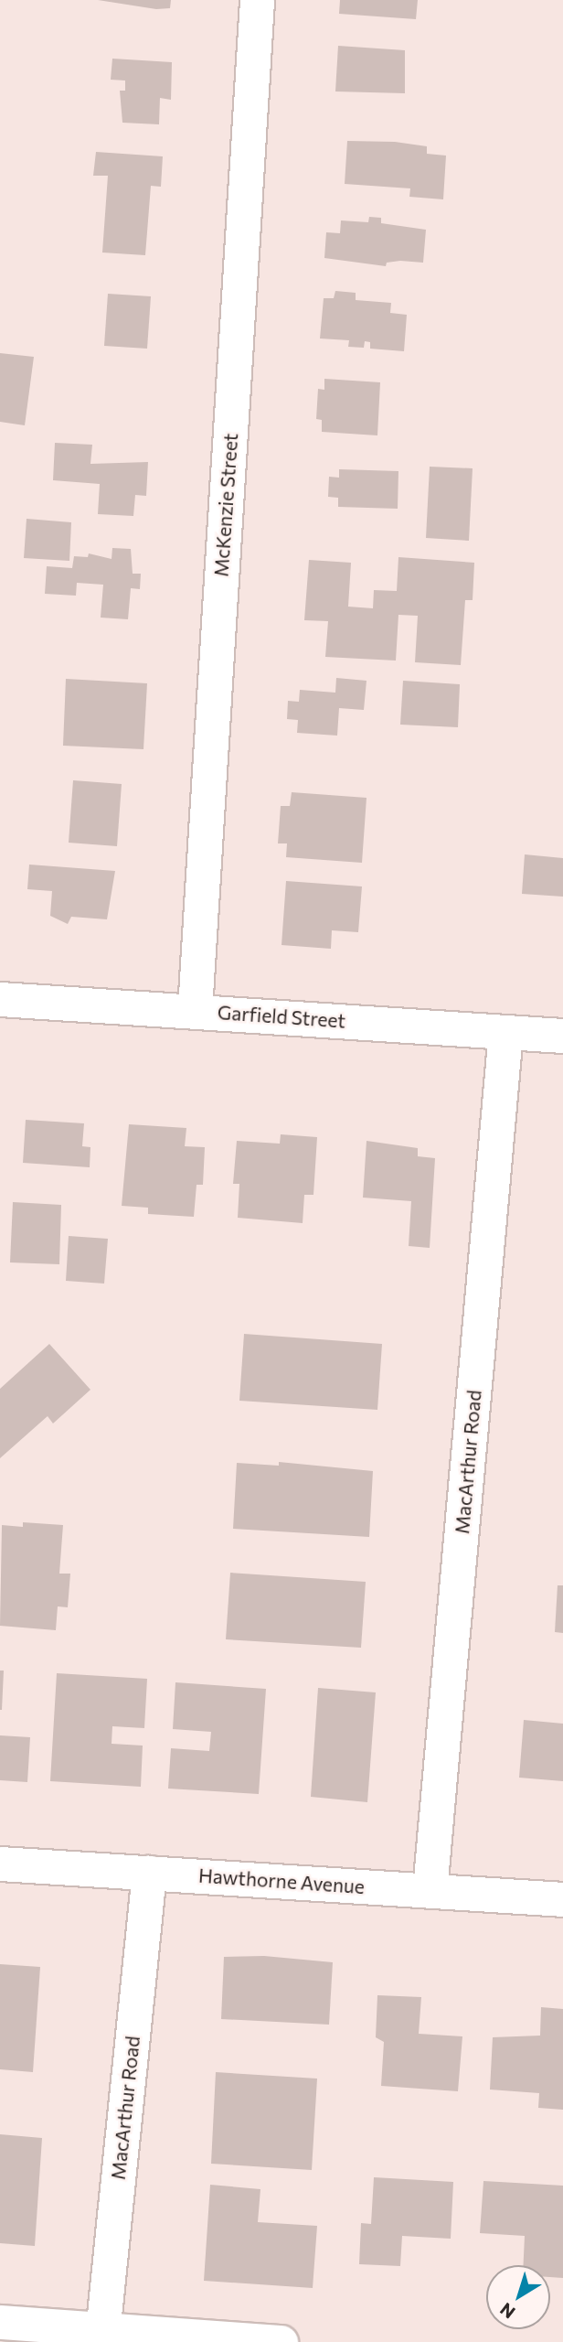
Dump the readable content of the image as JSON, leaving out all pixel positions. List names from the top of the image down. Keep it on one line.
{"streets":{"street":["McKenzie Street","Garfield Street","MacArthur Road","Hawthorne Avenue"]},"crossings":[["McKenzie Street","Garfield Street"],["Garfield Street","MacArthur Road"],["MacArthur Road","Hawthorne Avenue"]],"north":"bottom left"}
